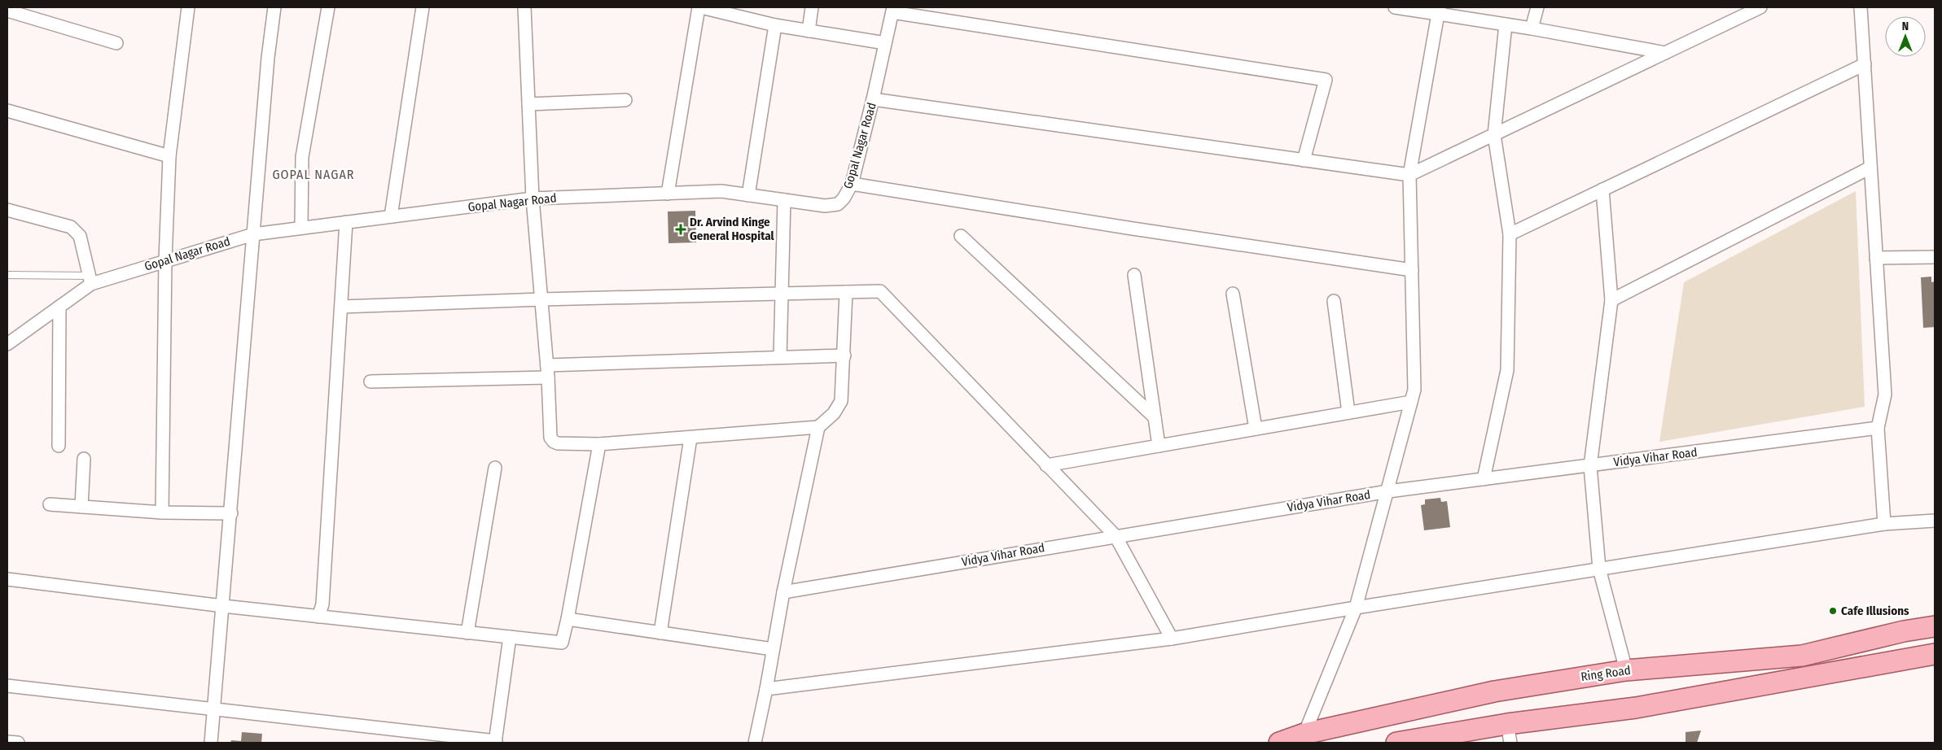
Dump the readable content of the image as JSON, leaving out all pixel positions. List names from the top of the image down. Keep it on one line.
{"streets":{"main road":["Ring Road"],"street":["Gopal Nagar Road","Vidya Vihar Road"]},"districts":["GOPAL NAGAR"],"places":{"health":["Dr. Arvind Kinge General Hospital"],"other":["Cafe Illusions"]},"north":"top"}
